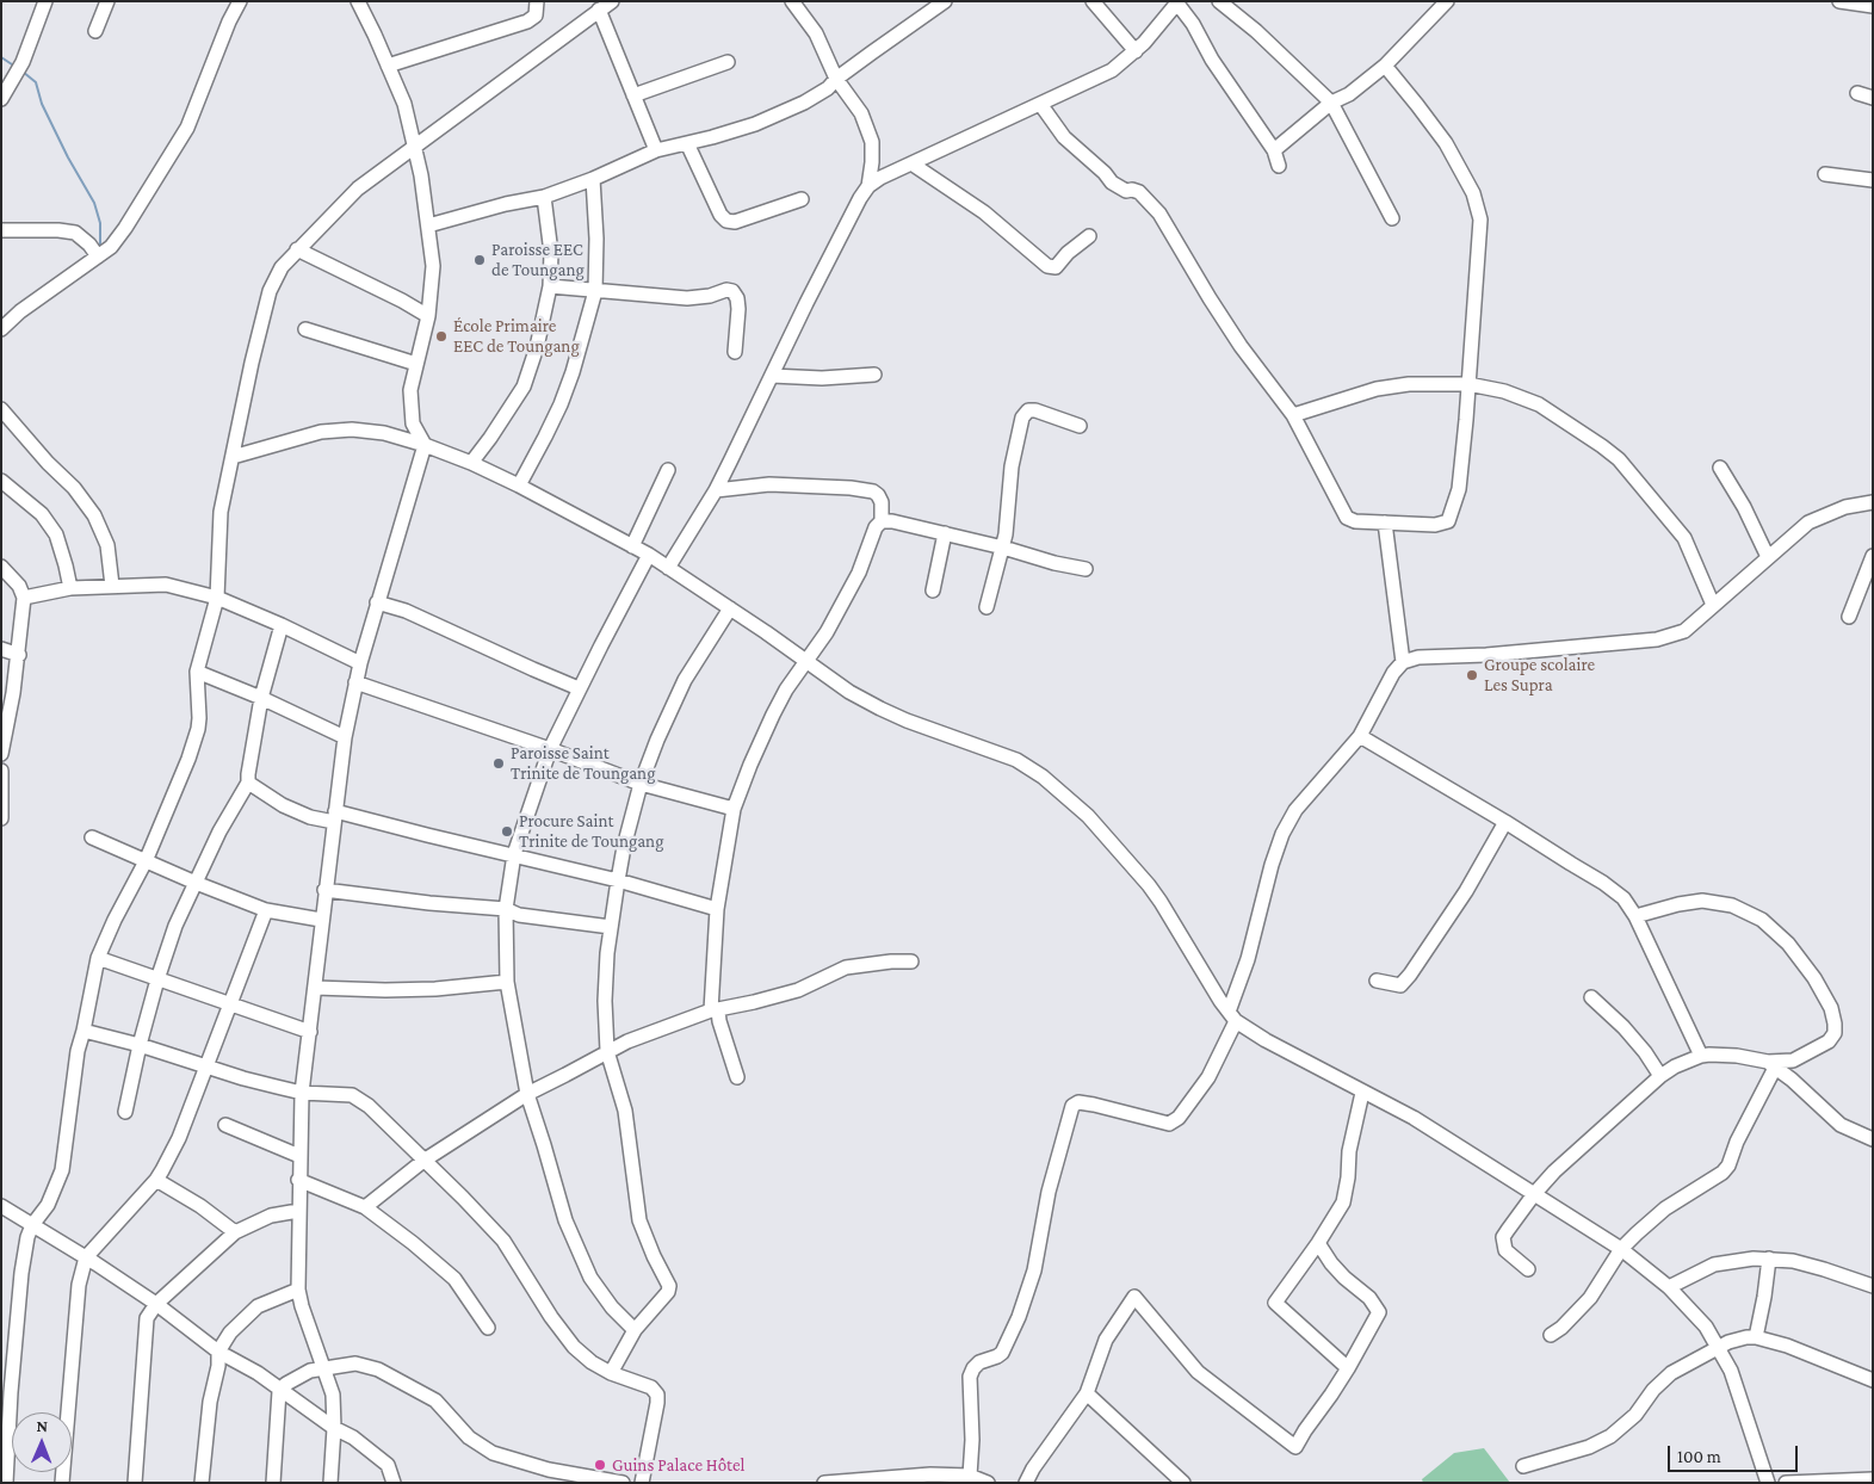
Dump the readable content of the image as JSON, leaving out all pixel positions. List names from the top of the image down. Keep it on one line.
{"places":["Paroisse EEC de Toungang","École Primaire EEC de Toungang","Groupe scolaire Les Supra","Paroisse Saint Trinite de Toungang","Procure Saint Trinite de Toungang","Guins Palace Hôtel"],"scale_bar":"100 m","north":"top"}
